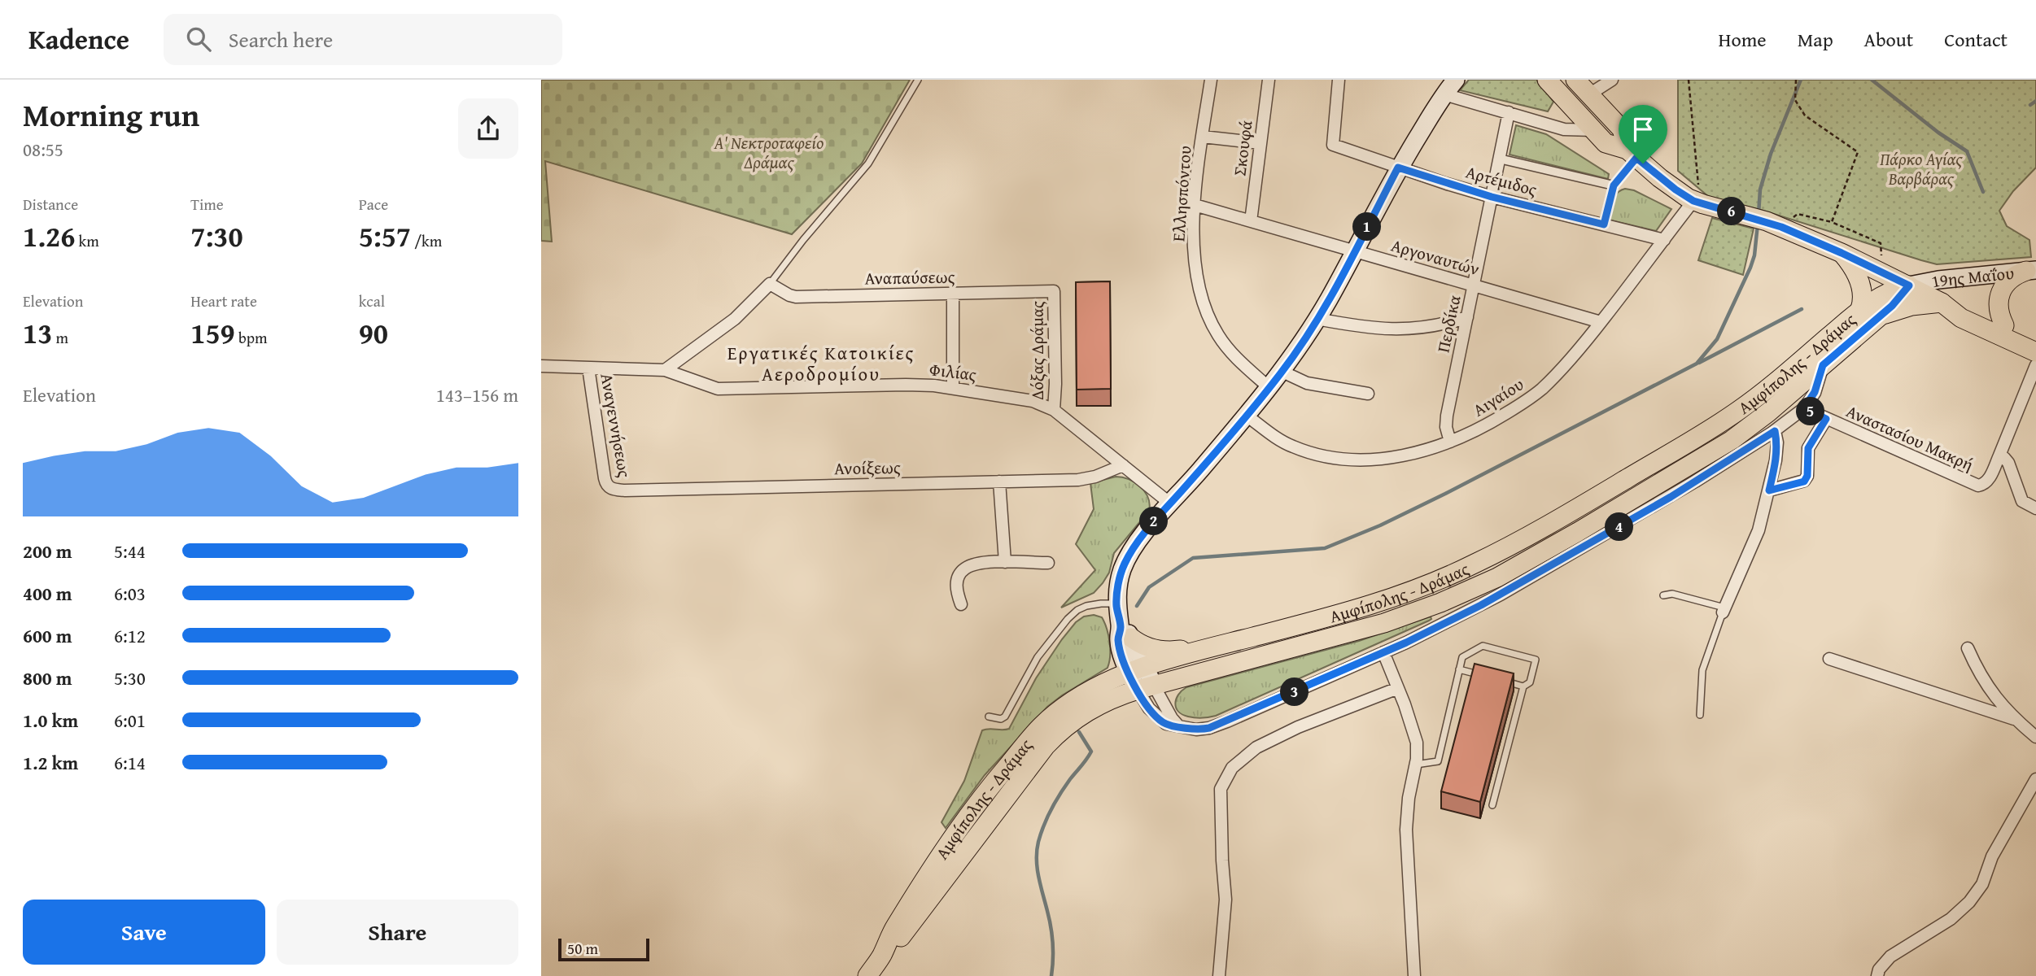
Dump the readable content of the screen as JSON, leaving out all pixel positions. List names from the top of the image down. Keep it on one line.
{"streets":{"main road":["19ης Μαΐου","Αμφίπολης - Δράμας"],"street":["Σκουφά","Αρτέμιδος","Ελλησπόντου","Αργοναυτών","Αναπαύσεως","Περδίκα","Δόξας Δράμας","Φιλίας","Αιγαίου","Αναγεννήσεως","Αναστασίου Μακρή","Ανοίξεως"]},"crossings":[["Σκουφά","Αργοναυτών"],["Αρτέμιδος","Περδίκα"],["Αρτέμιδος","Αιγαίου"],["Ελλησπόντου","Αργοναυτών"],["Αργοναυτών","Περδίκα"],["Αργοναυτών","Αιγαίου"],["Αναπαύσεως","Δόξας Δράμας"],["19ης Μαΐου","Αμφίπολης - Δράμας"],["Περδίκα","Αιγαίου"],["Δόξας Δράμας","Φιλίας"],["Φιλίας","Αναγεννήσεως"],["Φιλίας","Ανοίξεως"],["Αναγεννήσεως","Ανοίξεως"]],"districts":["Εργατικές Κατοικίες Αεροδρομίου"],"parks":["Α' Νεκτροταφείο Δράμας","Πάρκο Αγίας Βαρβάρας"],"scale_bar":"50 m","page":{"header":"Kadence","search":"Search here","nav":["Home","Map","About","Contact"],"heading":["Morning run","08:55"],"stats":[["Distance","1.26 km"],["Time","7:30"],["Pace","5:57 /km"],["Elevation","13 m"],["Heart rate","159 bpm"],["kcal","90"]],"pins":["6","1","5","2","4","3"],"chart":["Elevation","143–156 m"],"list":[{"name":"200 m","note":"5:44"},{"name":"400 m","note":"6:03"},{"name":"600 m","note":"6:12"},{"name":"800 m","note":"5:30"},{"name":"1.0 km","note":"6:01"},{"name":"1.2 km","note":"6:14"}],"buttons":["Save","Share"],"scale":"50 m"}}
